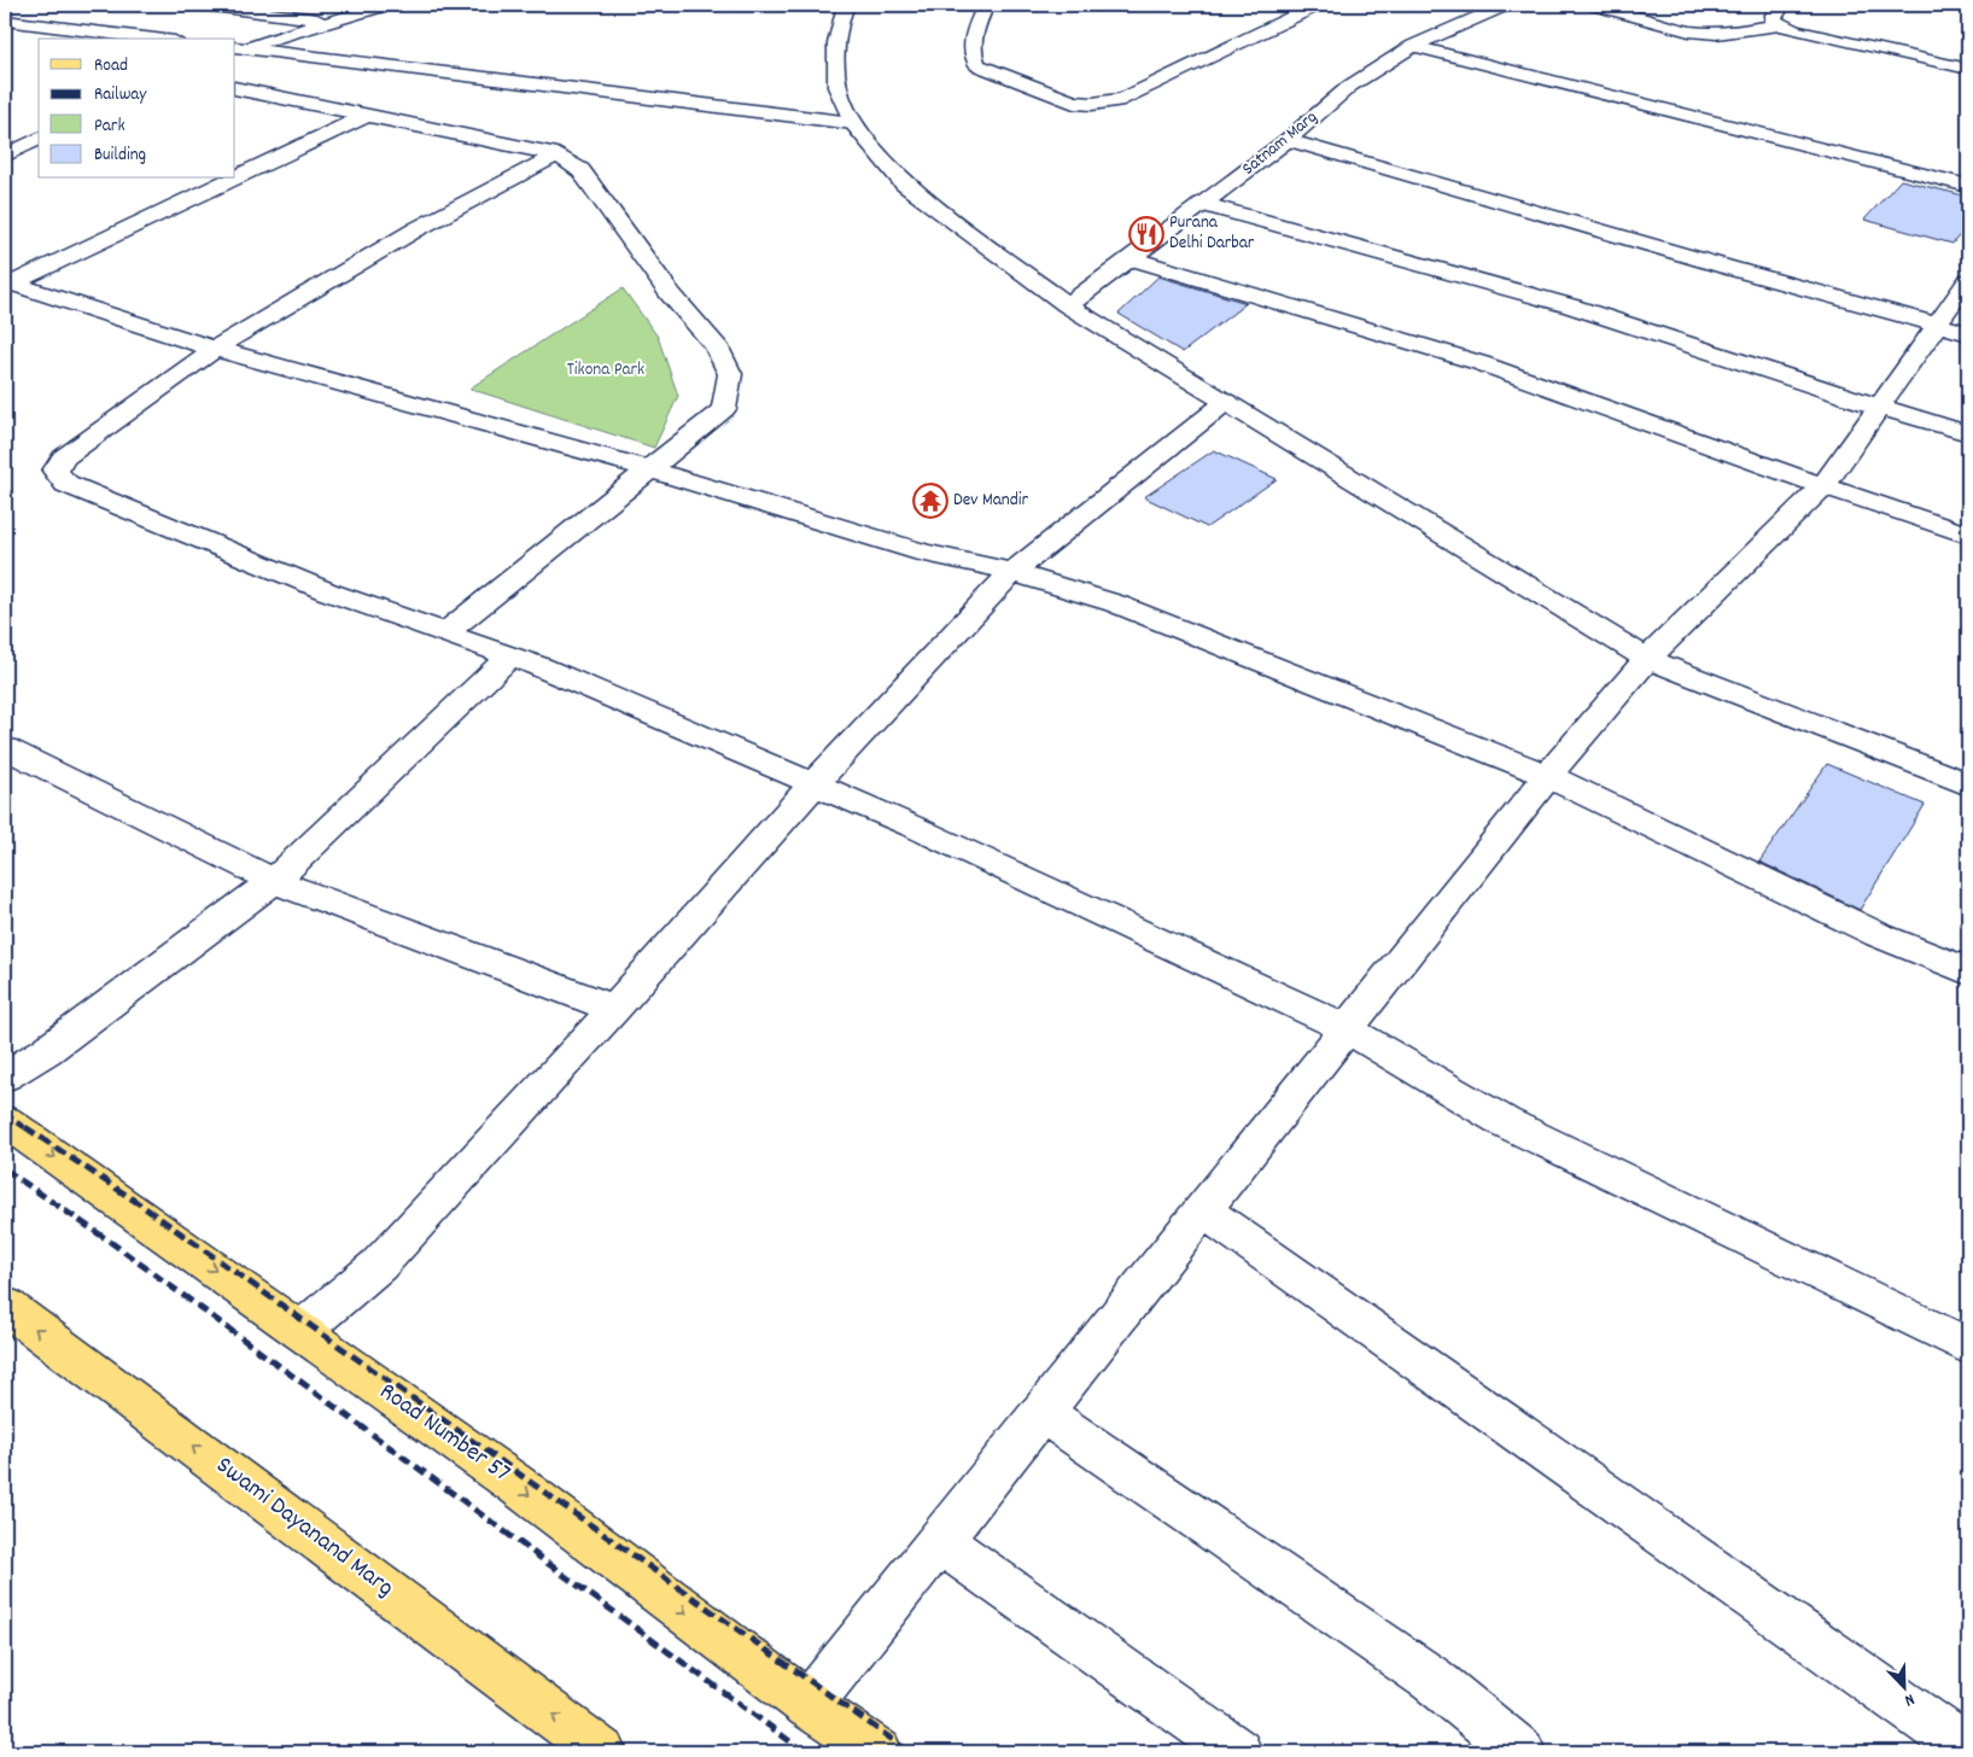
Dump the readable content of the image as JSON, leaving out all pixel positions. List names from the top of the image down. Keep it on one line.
{"streets":{"main road":["Road Number 57","Swami Dayanand Marg"],"street":["Satnam Marg"]},"one_way":["Road Number 57","Swami Dayanand Marg"],"parks":["Tikona Park"],"places":{"restaurant":["Purana Delhi Darbar"],"temple":["Dev Mandir"]},"legend":["Road","Railway","Park","Building"],"north":"bottom right"}
